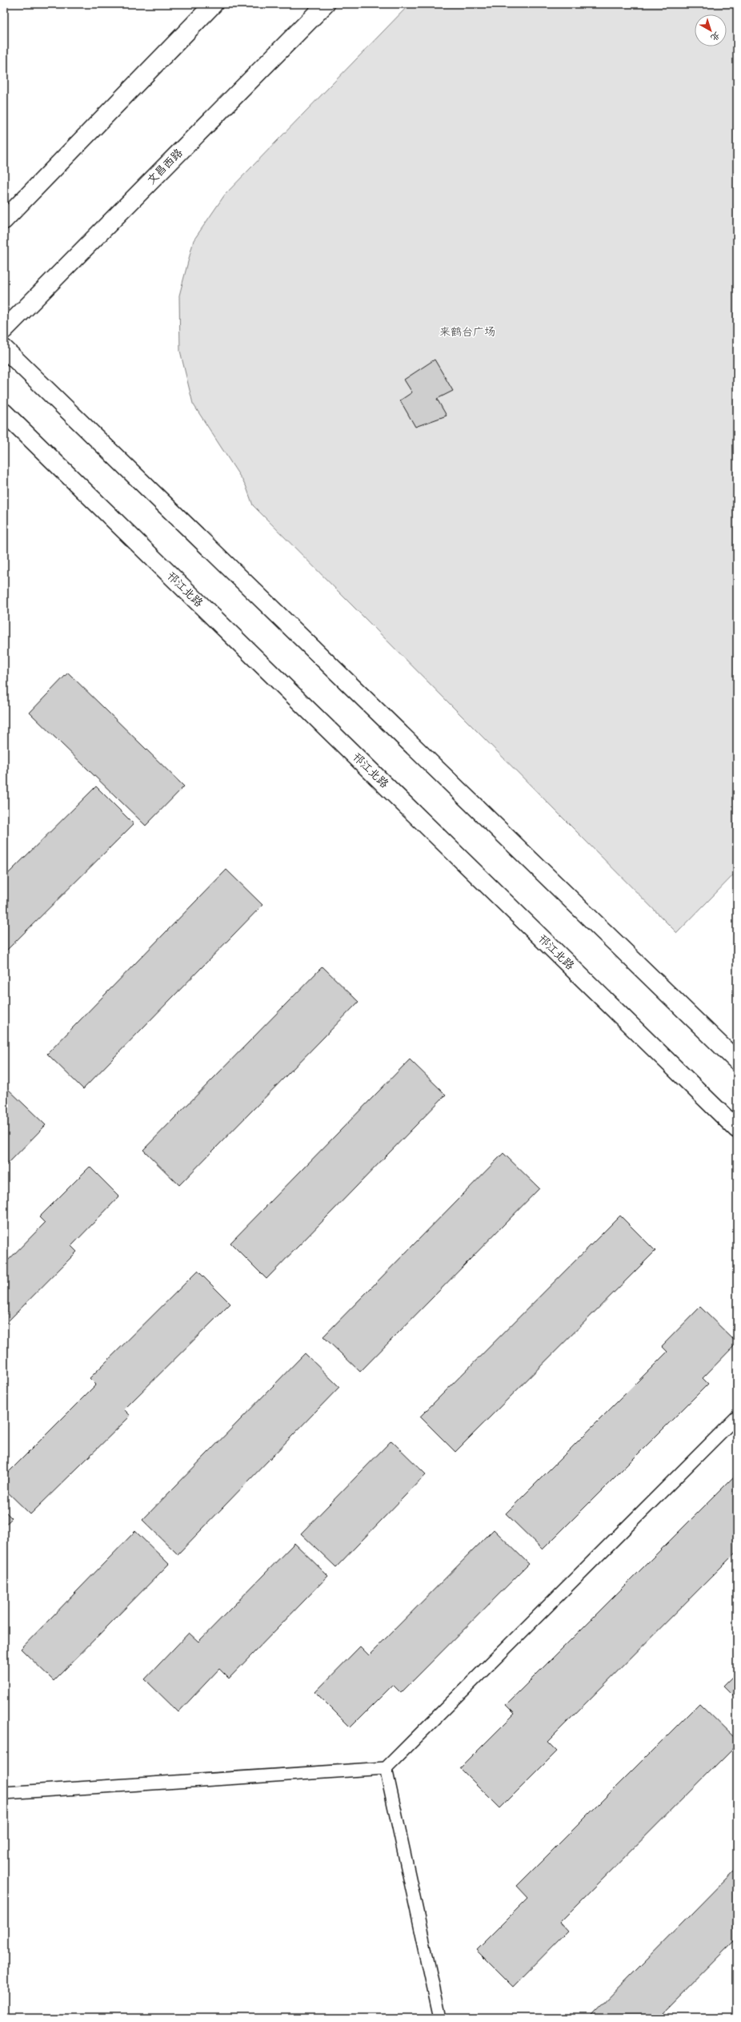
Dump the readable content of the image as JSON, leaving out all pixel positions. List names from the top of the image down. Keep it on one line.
{"streets":{"main road":["文昌西路","邗江北路"]},"parks":["来鹤台广场"],"north":"bottom right"}
